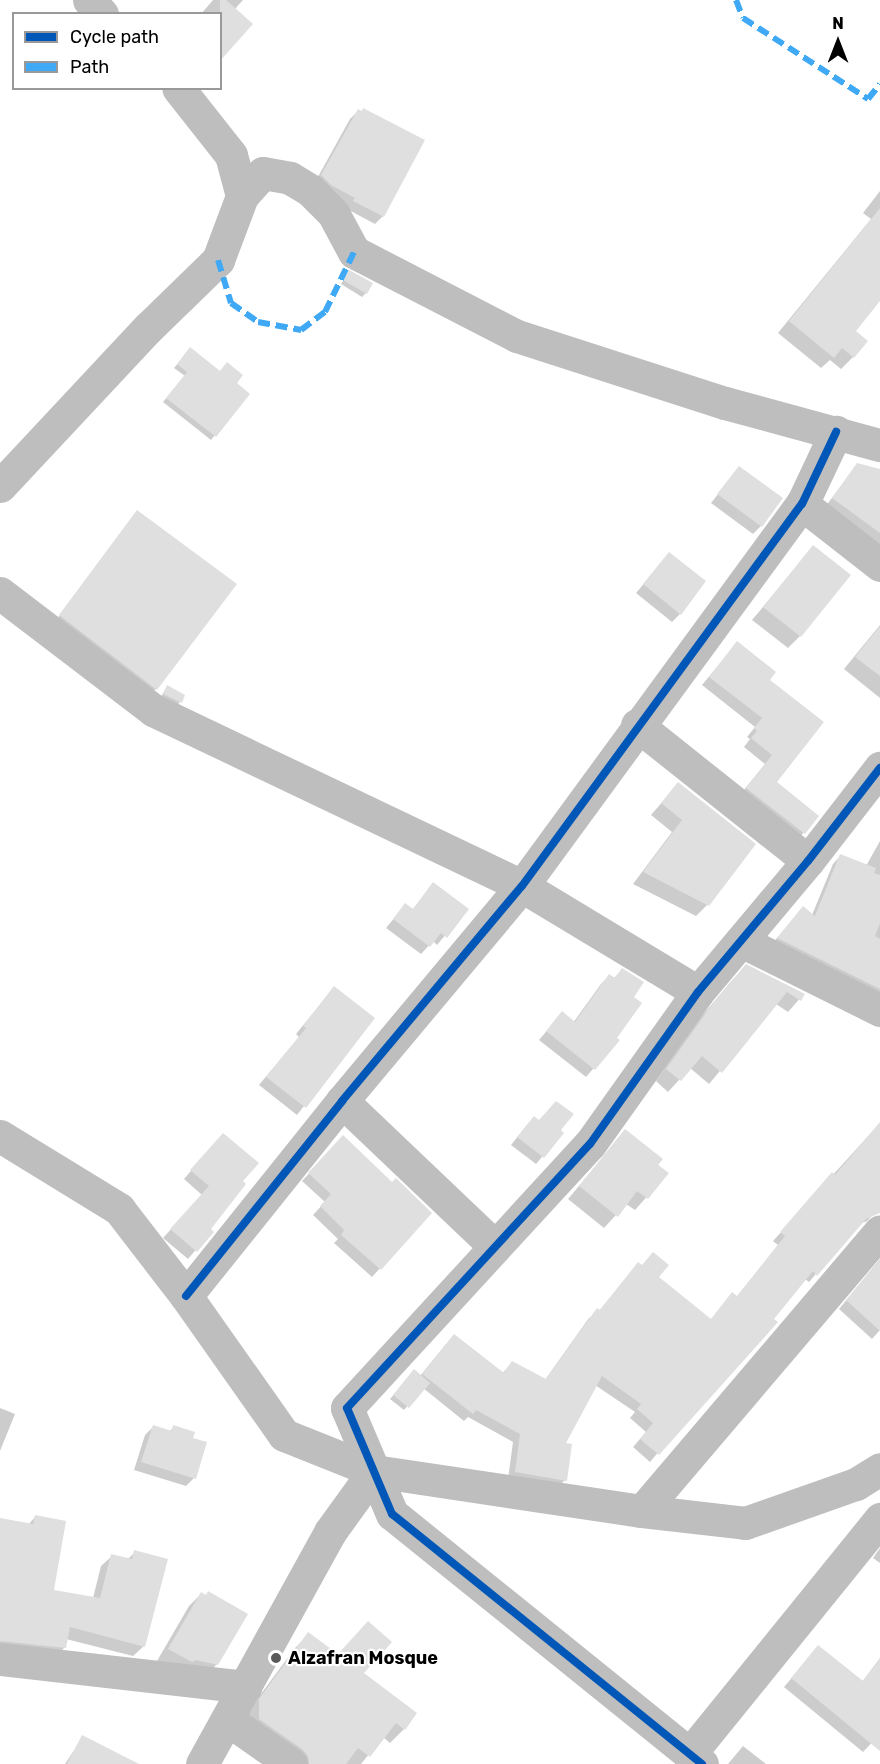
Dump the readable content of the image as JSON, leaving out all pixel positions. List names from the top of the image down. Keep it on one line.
{"places":["Alzafran Mosque"],"legend":["Cycle path","Path"],"north":"top"}
